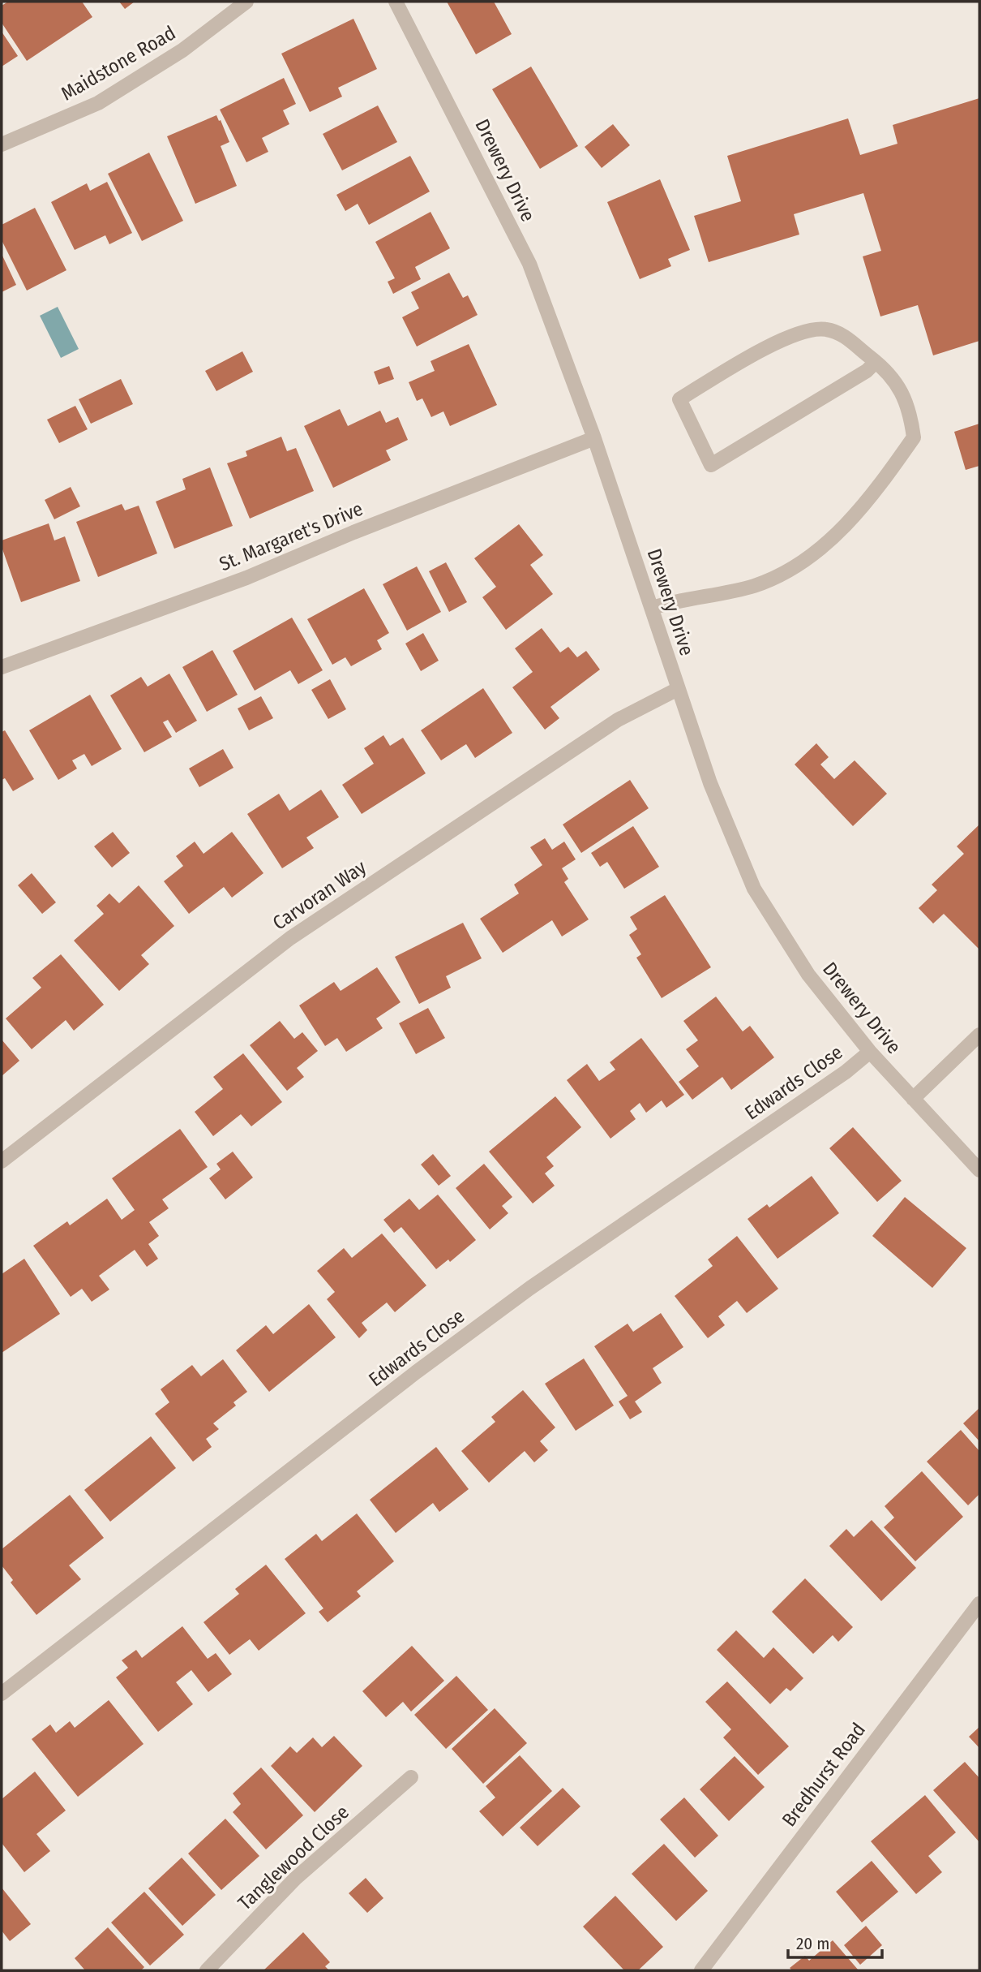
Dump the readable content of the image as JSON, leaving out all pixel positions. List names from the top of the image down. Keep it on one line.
{"streets":{"street":["Maidstone Road","Drewery Drive","St. Margaret's Drive","Carvoran Way","Edwards Close","Bredhurst Road","Tanglewood Close"]},"crossings":[["Drewery Drive","St. Margaret's Drive"],["Drewery Drive","Carvoran Way"],["Drewery Drive","Edwards Close"]],"scale_bar":"20 m"}
